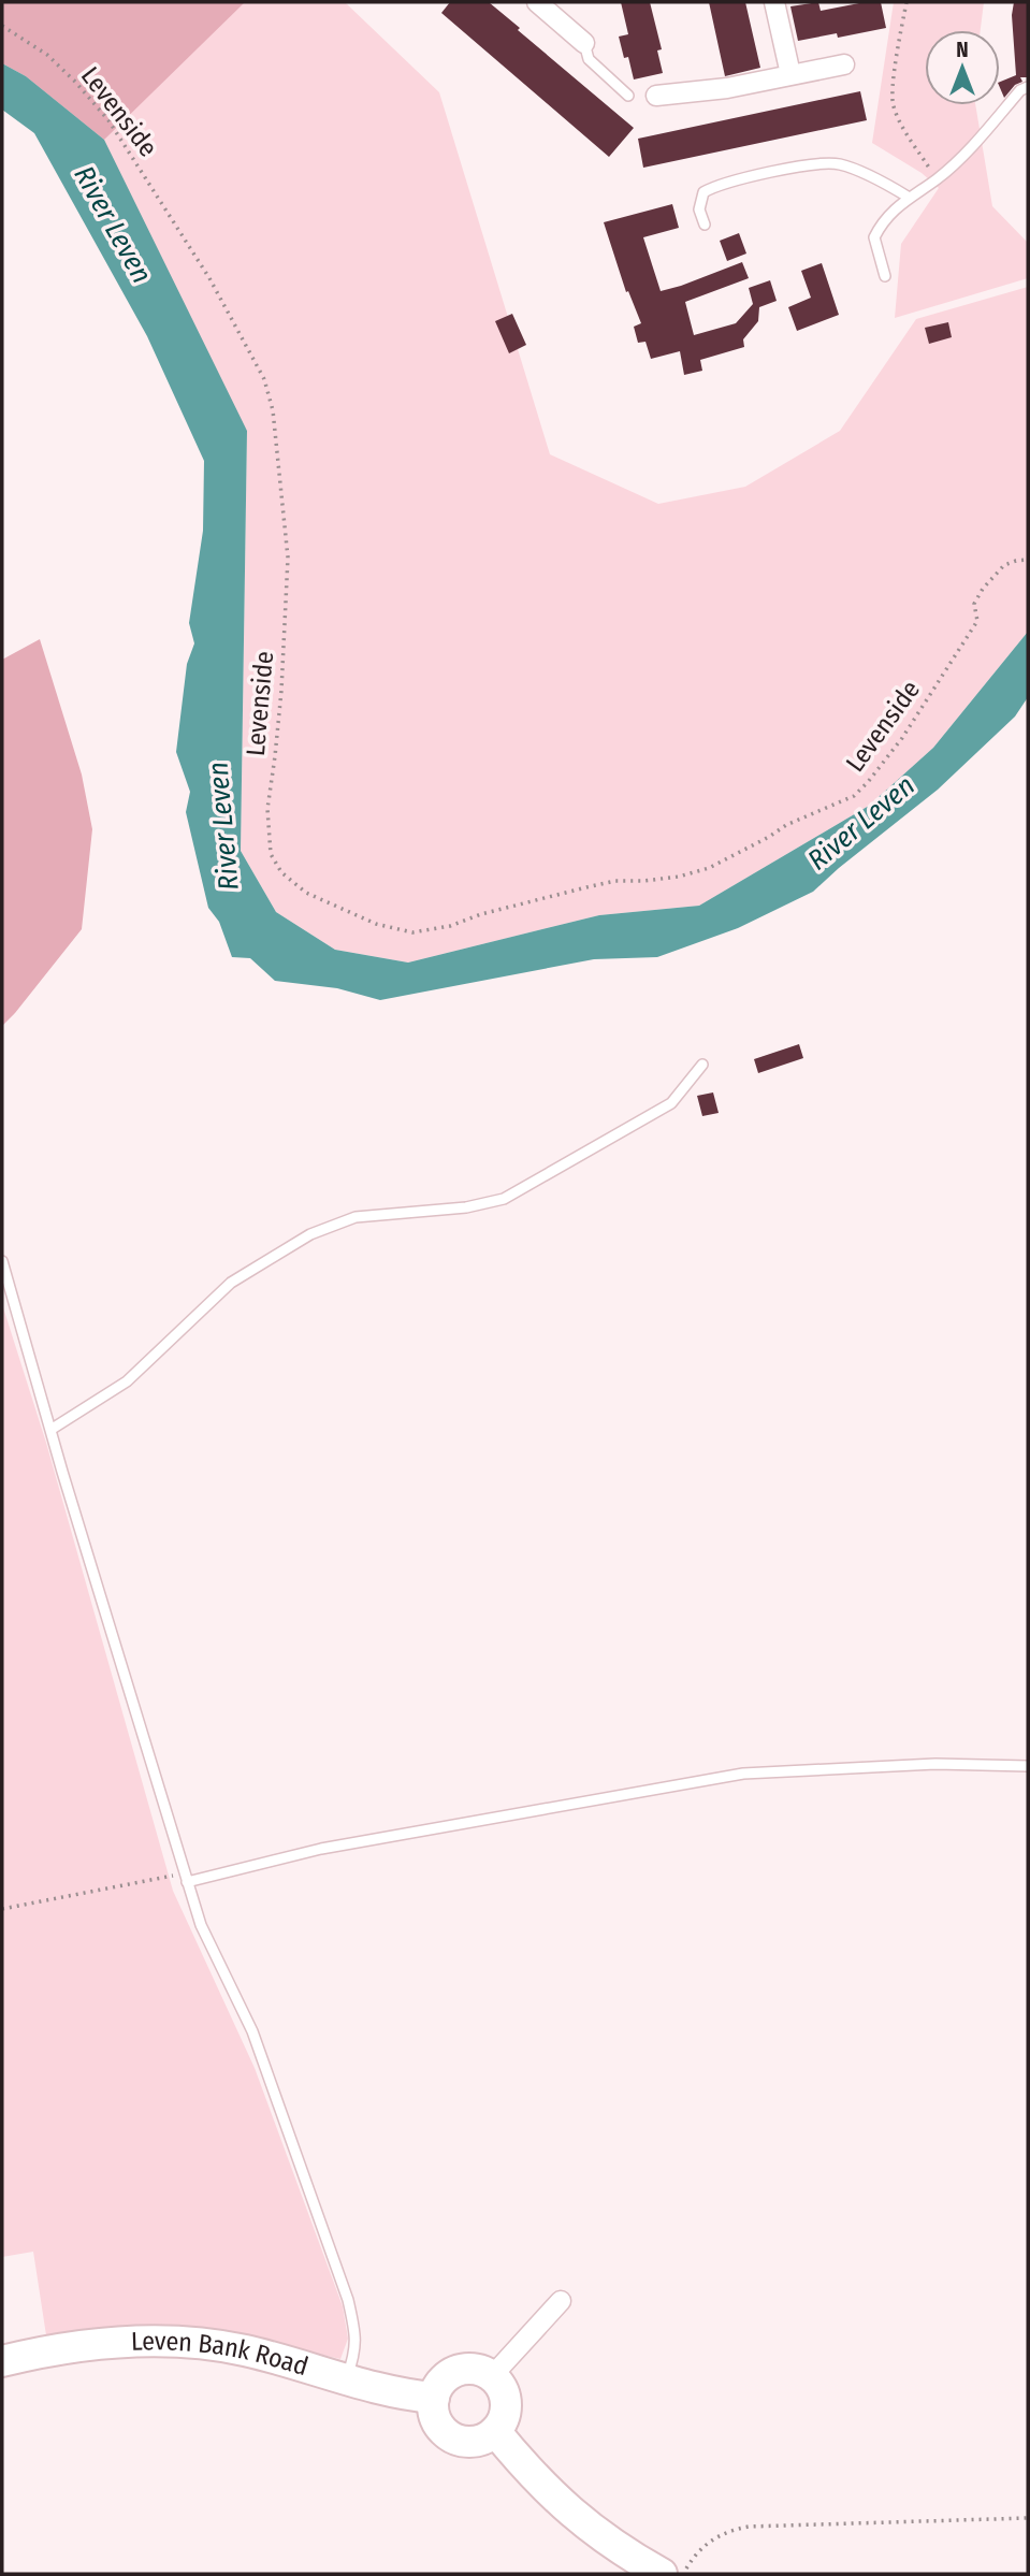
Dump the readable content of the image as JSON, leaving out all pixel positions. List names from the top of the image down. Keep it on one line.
{"streets":{"main road":["Leven Bank Road"],"path":["Levenside"]},"water":["River Leven"],"north":"top"}
